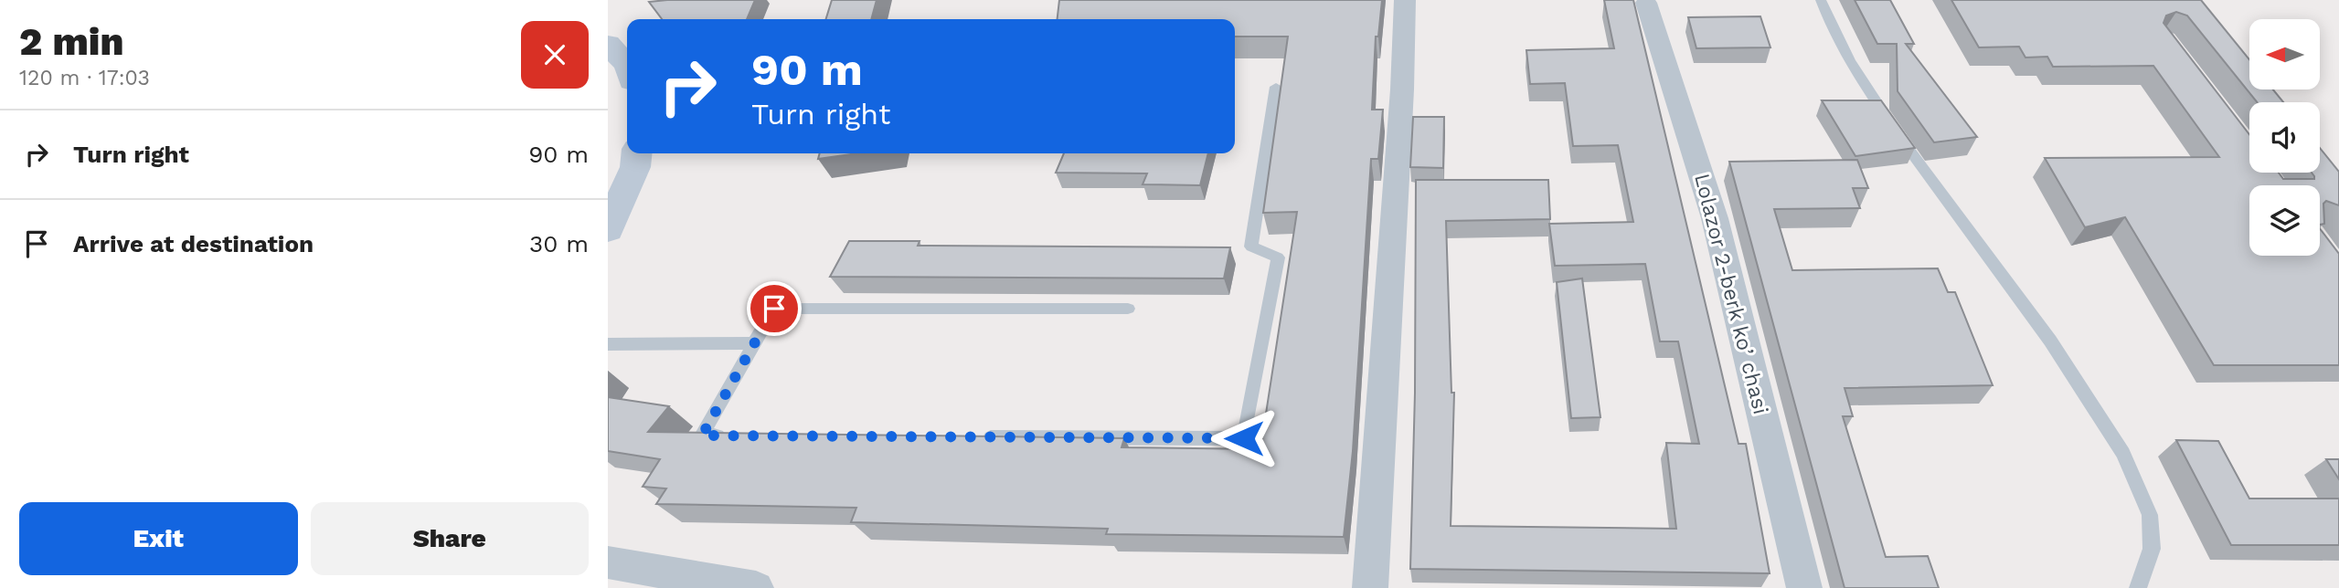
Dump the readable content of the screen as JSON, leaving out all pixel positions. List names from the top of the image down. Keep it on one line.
{"streets":{"street":["Lolazor 2-berk koʼchasi"]},"north":"left","page":{"heading":["2 min","120 m · 17:03"],"turn":["90 m","Turn right"],"list":[{"name":"Turn right","value":"90 m"},{"name":"Arrive at destination","value":"30 m"}],"buttons":["Exit","Share"]}}
